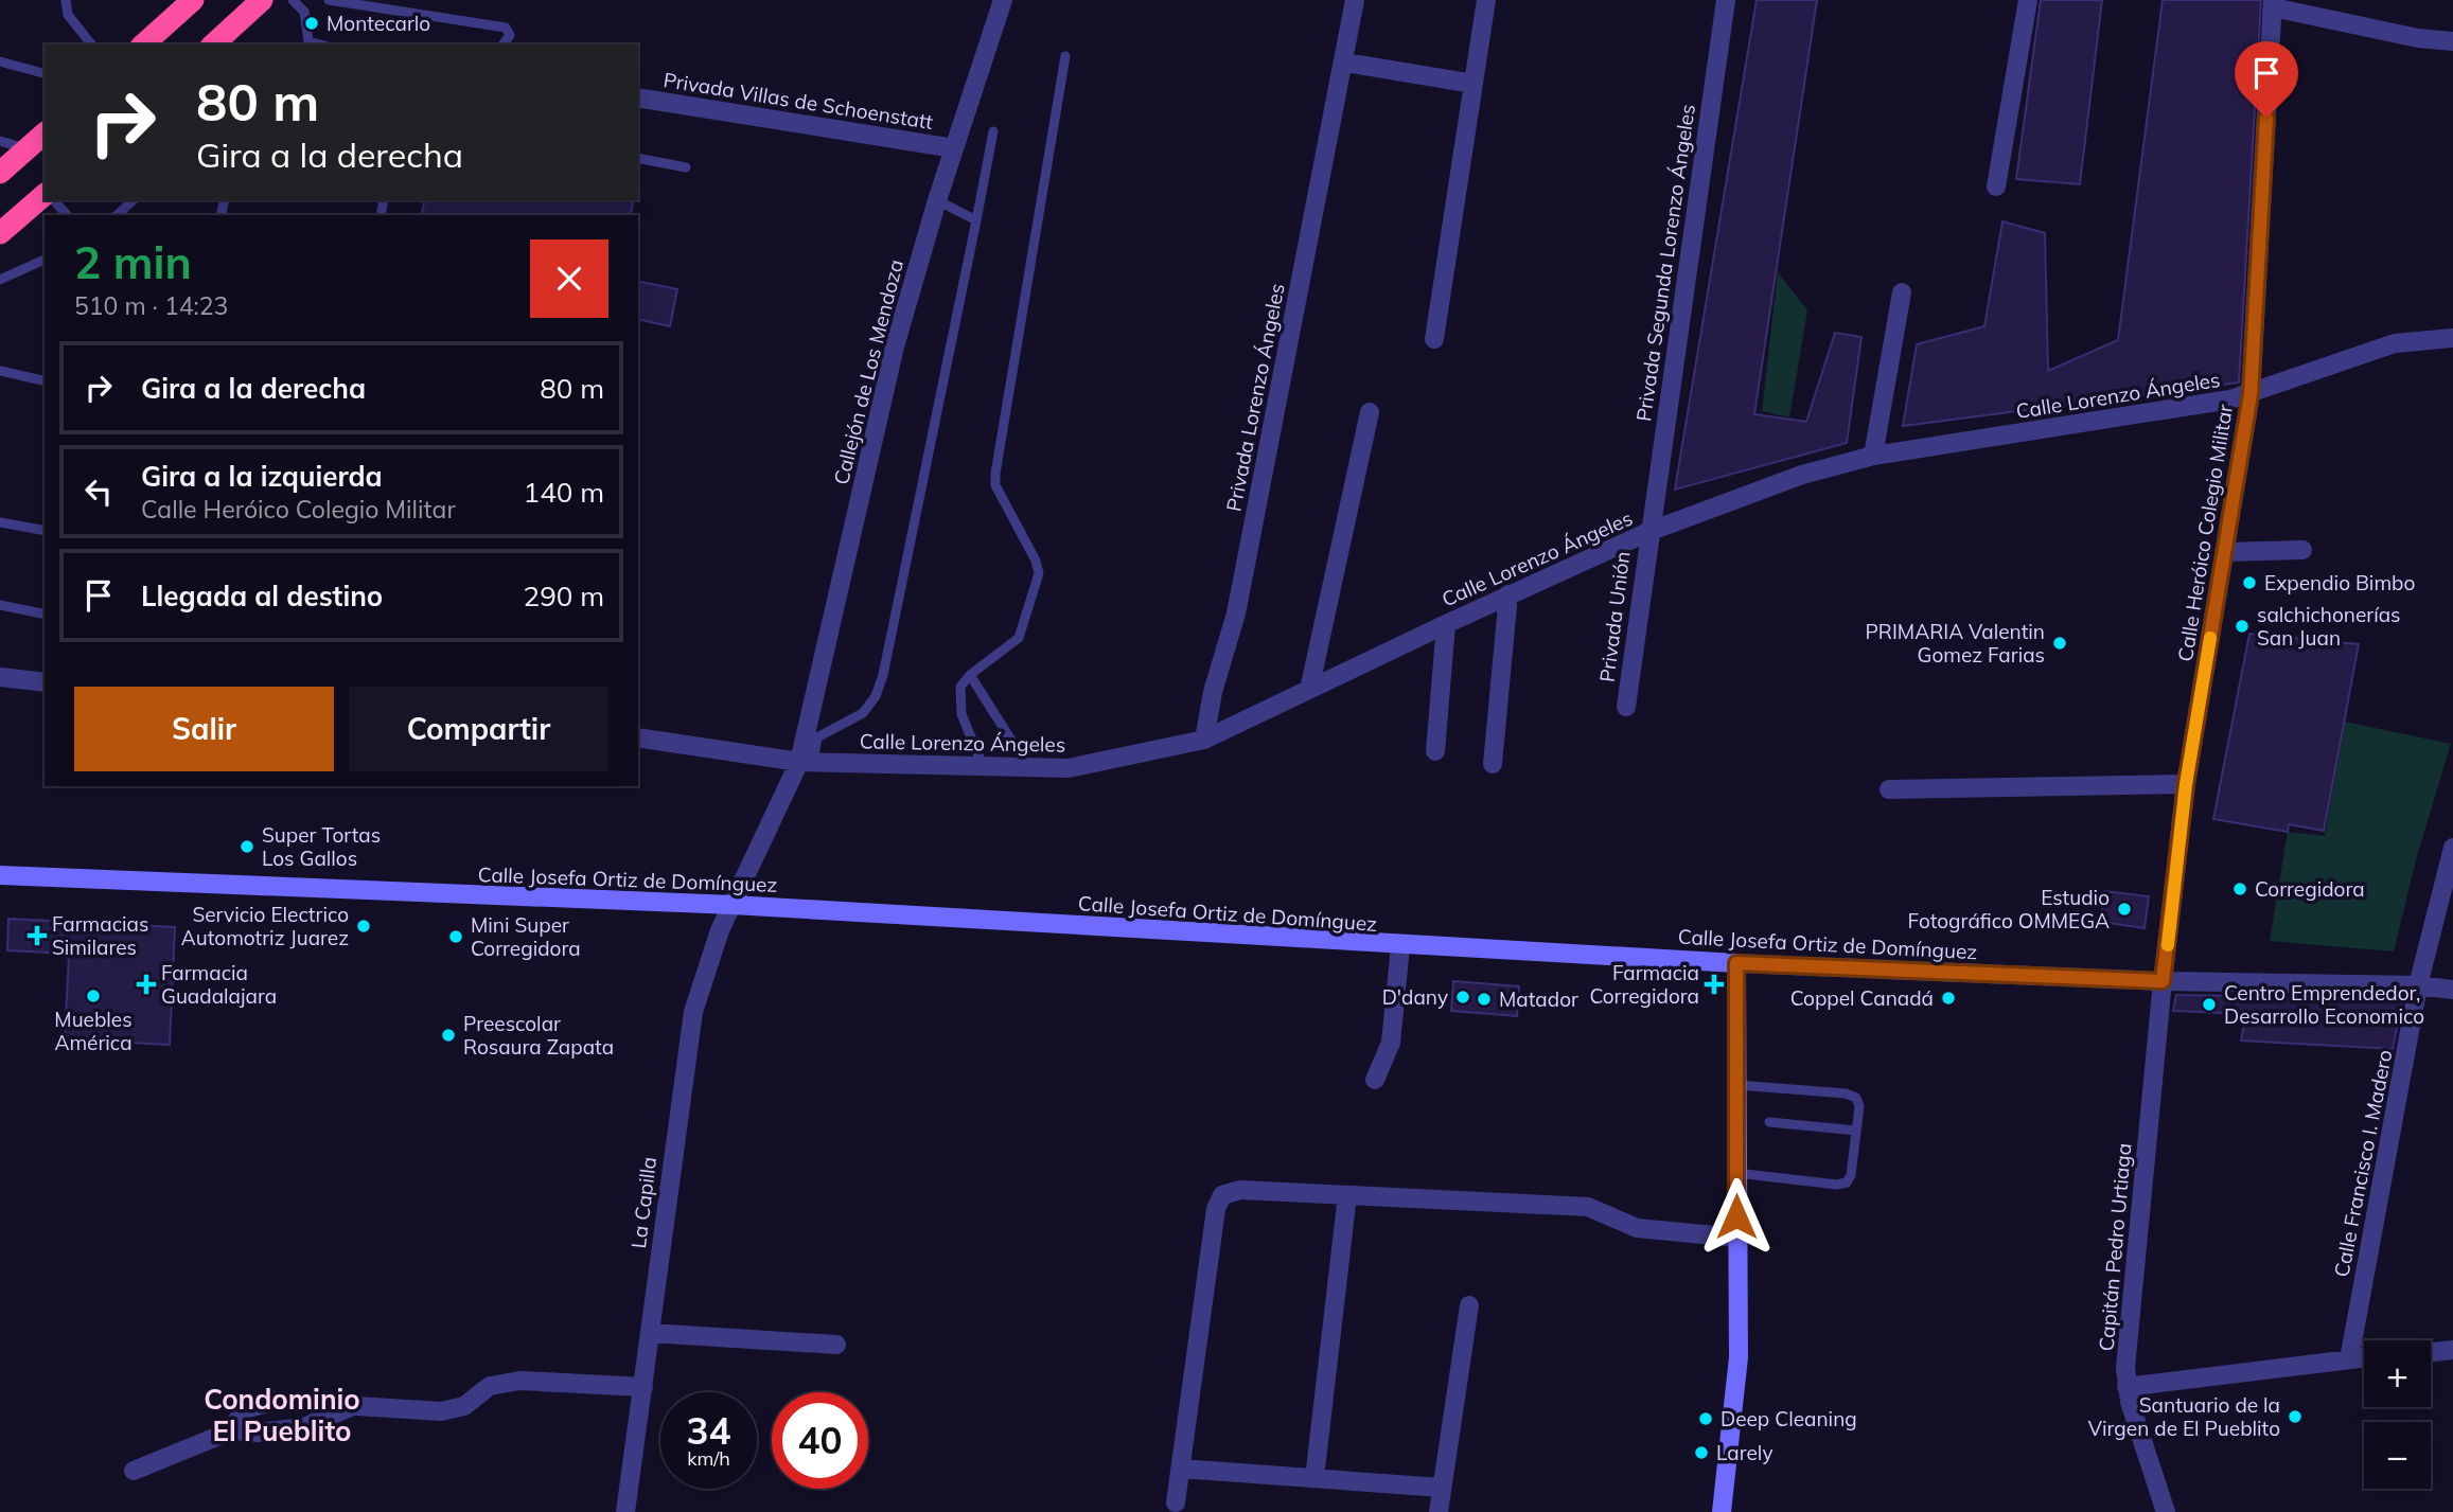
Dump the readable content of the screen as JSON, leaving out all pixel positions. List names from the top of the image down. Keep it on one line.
{"streets":{"street":["Privada Villas de Schoenstatt","Privada Segunda Lorenzo Ángeles","Callejón de Los Mendoza","Calle Lorenzo Ángeles","Privada Lorenzo Ángeles","Calle Heróico Colegio Militar","Privada Unión","Calle Josefa Ortiz de Domínguez","Calle Francisco I. Madero","La Capilla","Capitán Pedro Urtiaga"]},"crossings":[["Privada Villas de Schoenstatt","Callejón de Los Mendoza"],["Privada Segunda Lorenzo Ángeles","Calle Lorenzo Ángeles"],["Privada Segunda Lorenzo Ángeles","Privada Unión"],["Callejón de Los Mendoza","Calle Lorenzo Ángeles"],["Calle Lorenzo Ángeles","Privada Lorenzo Ángeles"],["Calle Lorenzo Ángeles","Calle Heróico Colegio Militar"],["Calle Lorenzo Ángeles","Privada Unión"],["Calle Heróico Colegio Militar","Calle Josefa Ortiz de Domínguez"],["Calle Heróico Colegio Militar","Capitán Pedro Urtiaga"],["Calle Josefa Ortiz de Domínguez","Calle Francisco I. Madero"],["Calle Josefa Ortiz de Domínguez","La Capilla"],["Calle Josefa Ortiz de Domínguez","Capitán Pedro Urtiaga"]],"districts":["Condominio El Pueblito"],"places":{"other":["Montecarlo","Expendio Bimbo","salchichonerías San Juan","PRIMARIA Valentin Gomez Farias","Super Tortas Los Gallos","Corregidora","Estudio Fotográfico OMMEGA","Servicio Electrico Automotriz Juarez","Mini Super Corregidora","Muebles América","D'dany","Coppel Canadá","Matador","Centro Emprendedor, Desarrollo Economico","Preescolar Rosaura Zapata","Santuario de la Virgen de El Pueblito","Deep Cleaning","Larely"],"health":["Farmacias Similares","Farmacia Guadalajara","Farmacia Corregidora"]},"page":{"turn":["80 m","Gira a la derecha"],"heading":["2 min","510 m · 14:23"],"list":[{"name":"Gira a la derecha","value":"80 m"},{"name":"Gira a la izquierda","note":"Calle Heróico Colegio Militar","value":"140 m"},{"name":"Llegada al destino","value":"290 m"}],"buttons":["Salir","Compartir"],"map_buttons":["+","−"],"speed":"34 km/h","limit":"40"}}
